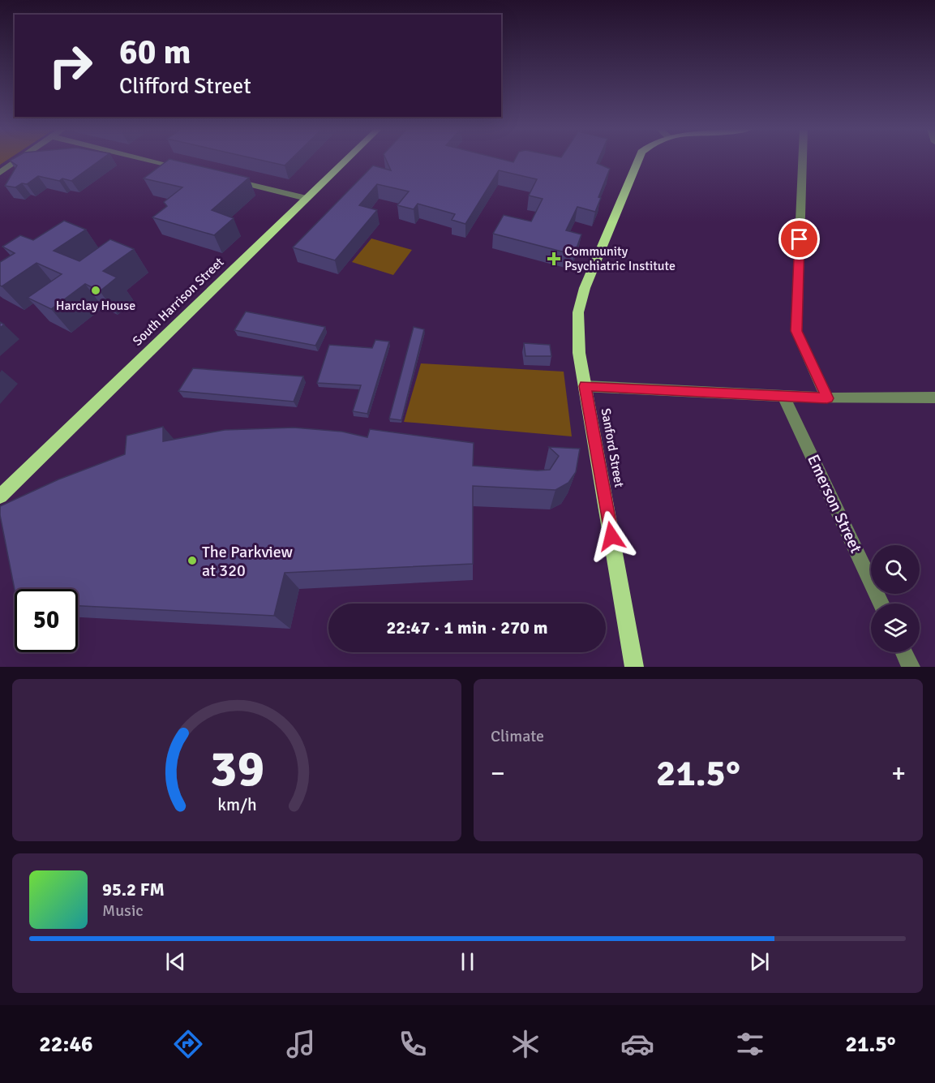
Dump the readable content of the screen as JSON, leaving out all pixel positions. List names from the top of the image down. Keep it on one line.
{"streets":{"main road":["South Harrison Street","Sanford Street"],"street":["Emerson Street"]},"places":{"health":["Community Psychiatric Institute"],"other":["Harclay House","The Parkview at 320"]},"page":{"turn":["60 m","Clifford Street"],"limit":"50","trip":"22:47 · 1 min · 270 m","tile":"Climate","heat":["−","21.5°","+"],"song":["95.2 FM","Music"],"tabs":["22:46","21.5°"],"gauge":["39","km/h"]}}
